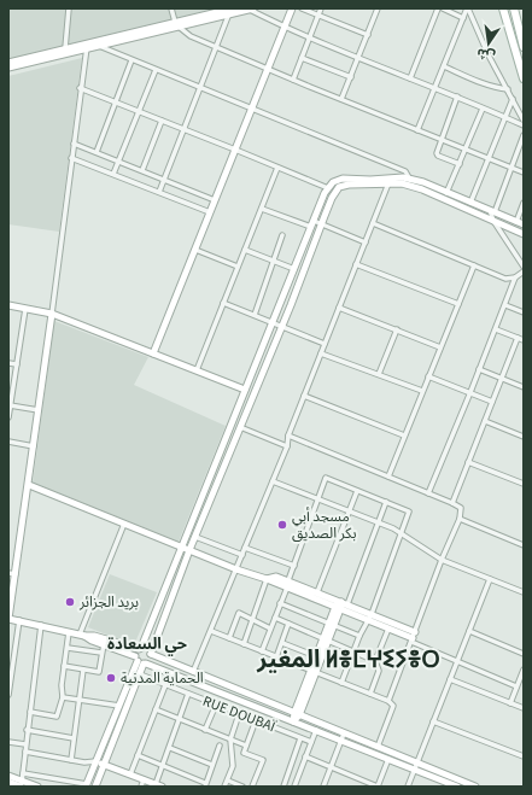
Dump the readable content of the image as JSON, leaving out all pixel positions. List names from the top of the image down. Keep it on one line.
{"streets":{"street":["RUE DOUBAÏ"]},"districts":["حي السعادة","المغير ⵍⴻⵎⵖⵉⵢⴻⵔ"],"places":["مسجد أبي بكر الصديق","بريد الجزائر","الحماية المدنية"],"north":"bottom"}
